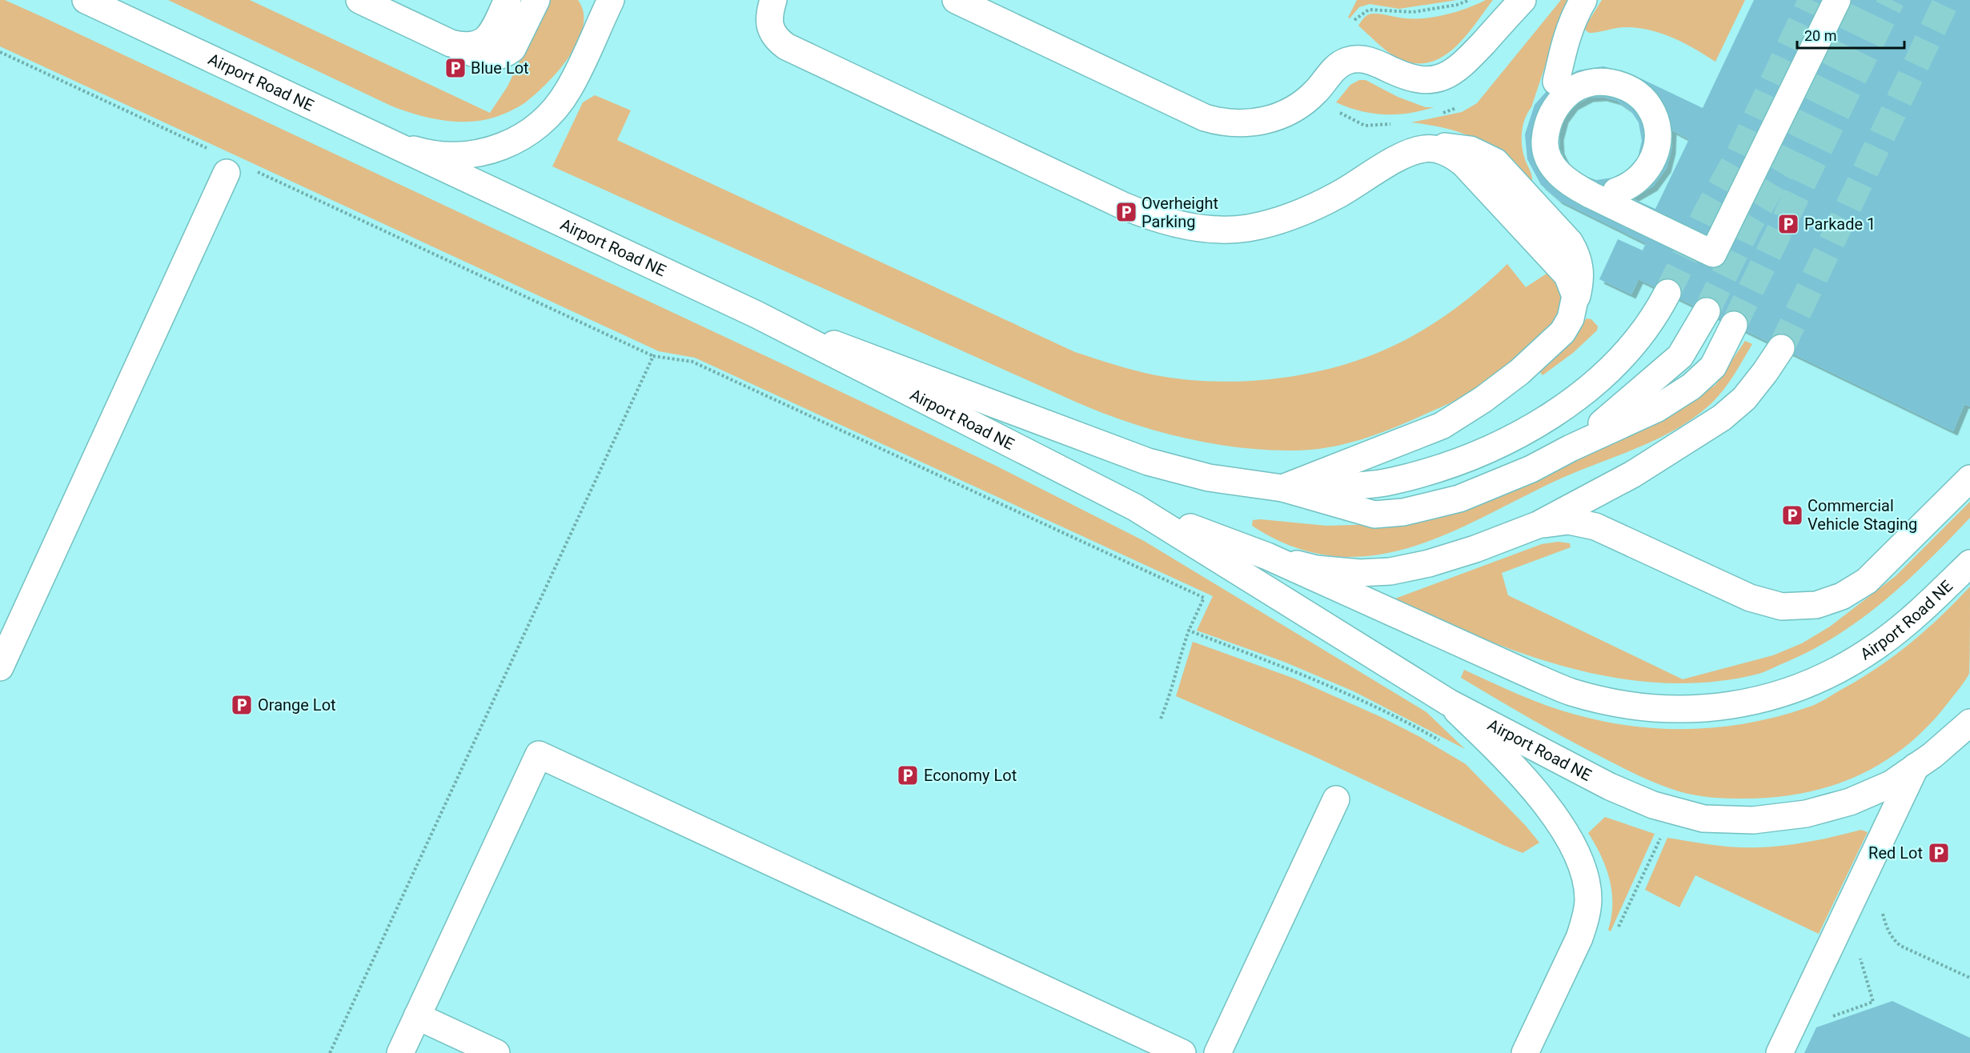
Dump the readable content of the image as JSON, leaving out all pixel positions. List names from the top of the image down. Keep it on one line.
{"streets":{"main road":["Airport Road NE"]},"places":{"parking":["Blue Lot","Overheight Parking","Parkade 1","Commercial Vehicle Staging","Orange Lot","Economy Lot","Red Lot"]},"scale_bar":"20 m"}
